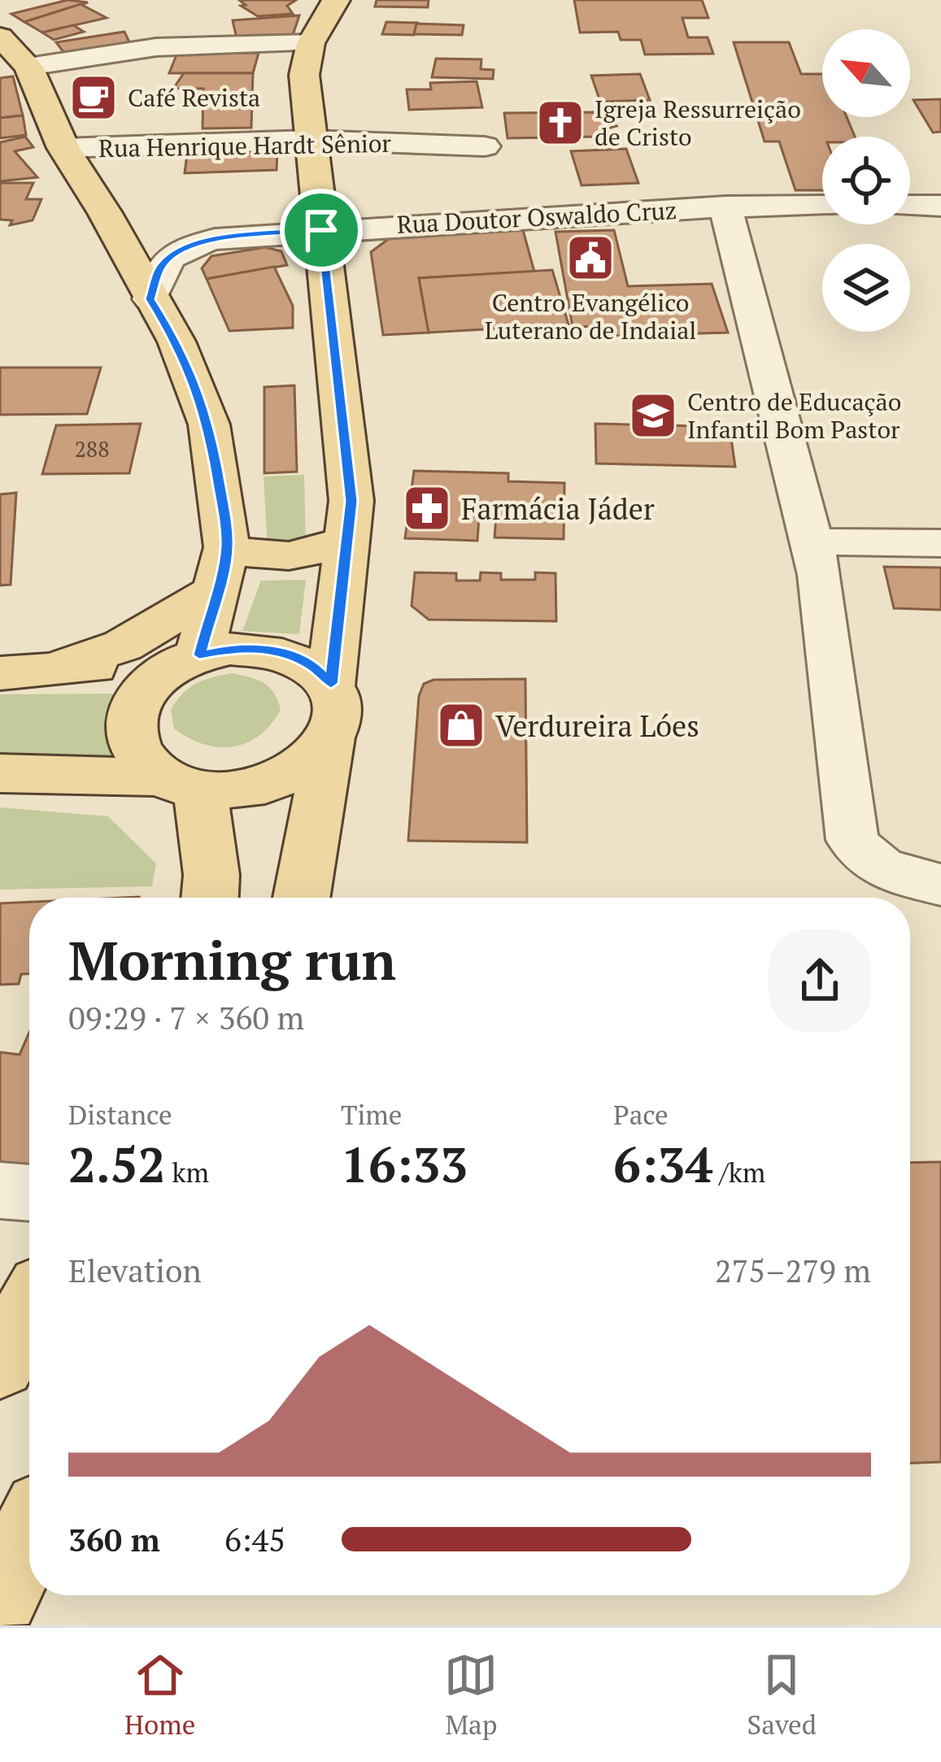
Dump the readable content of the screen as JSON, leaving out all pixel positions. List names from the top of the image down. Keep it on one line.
{"streets":{"street":["Rua Henrique Hardt Sênior","Rua Doutor Oswaldo Cruz"]},"places":{"cafe":["Café Revista"],"church":["Igreja Ressurreição de Cristo"],"public building":["Centro Evangélico Luterano de Indaial"],"school or university":["Centro de Educação Infantil Bom Pastor"],"pharmacy":["Farmácia Jáder"],"shop":["Verdureira Lóes"]},"house_numbers":["288"],"north":"top left","page":{"heading":["Morning run","09:29 · 7 × 360 m"],"stats":[["Distance","2.52 km"],["Time","16:33"],["Pace","6:34 /km"]],"chart":["Elevation","275–279 m"],"list":[{"name":"360 m","note":"6:45"}],"tabs":["Home","Map","Saved"]}}
